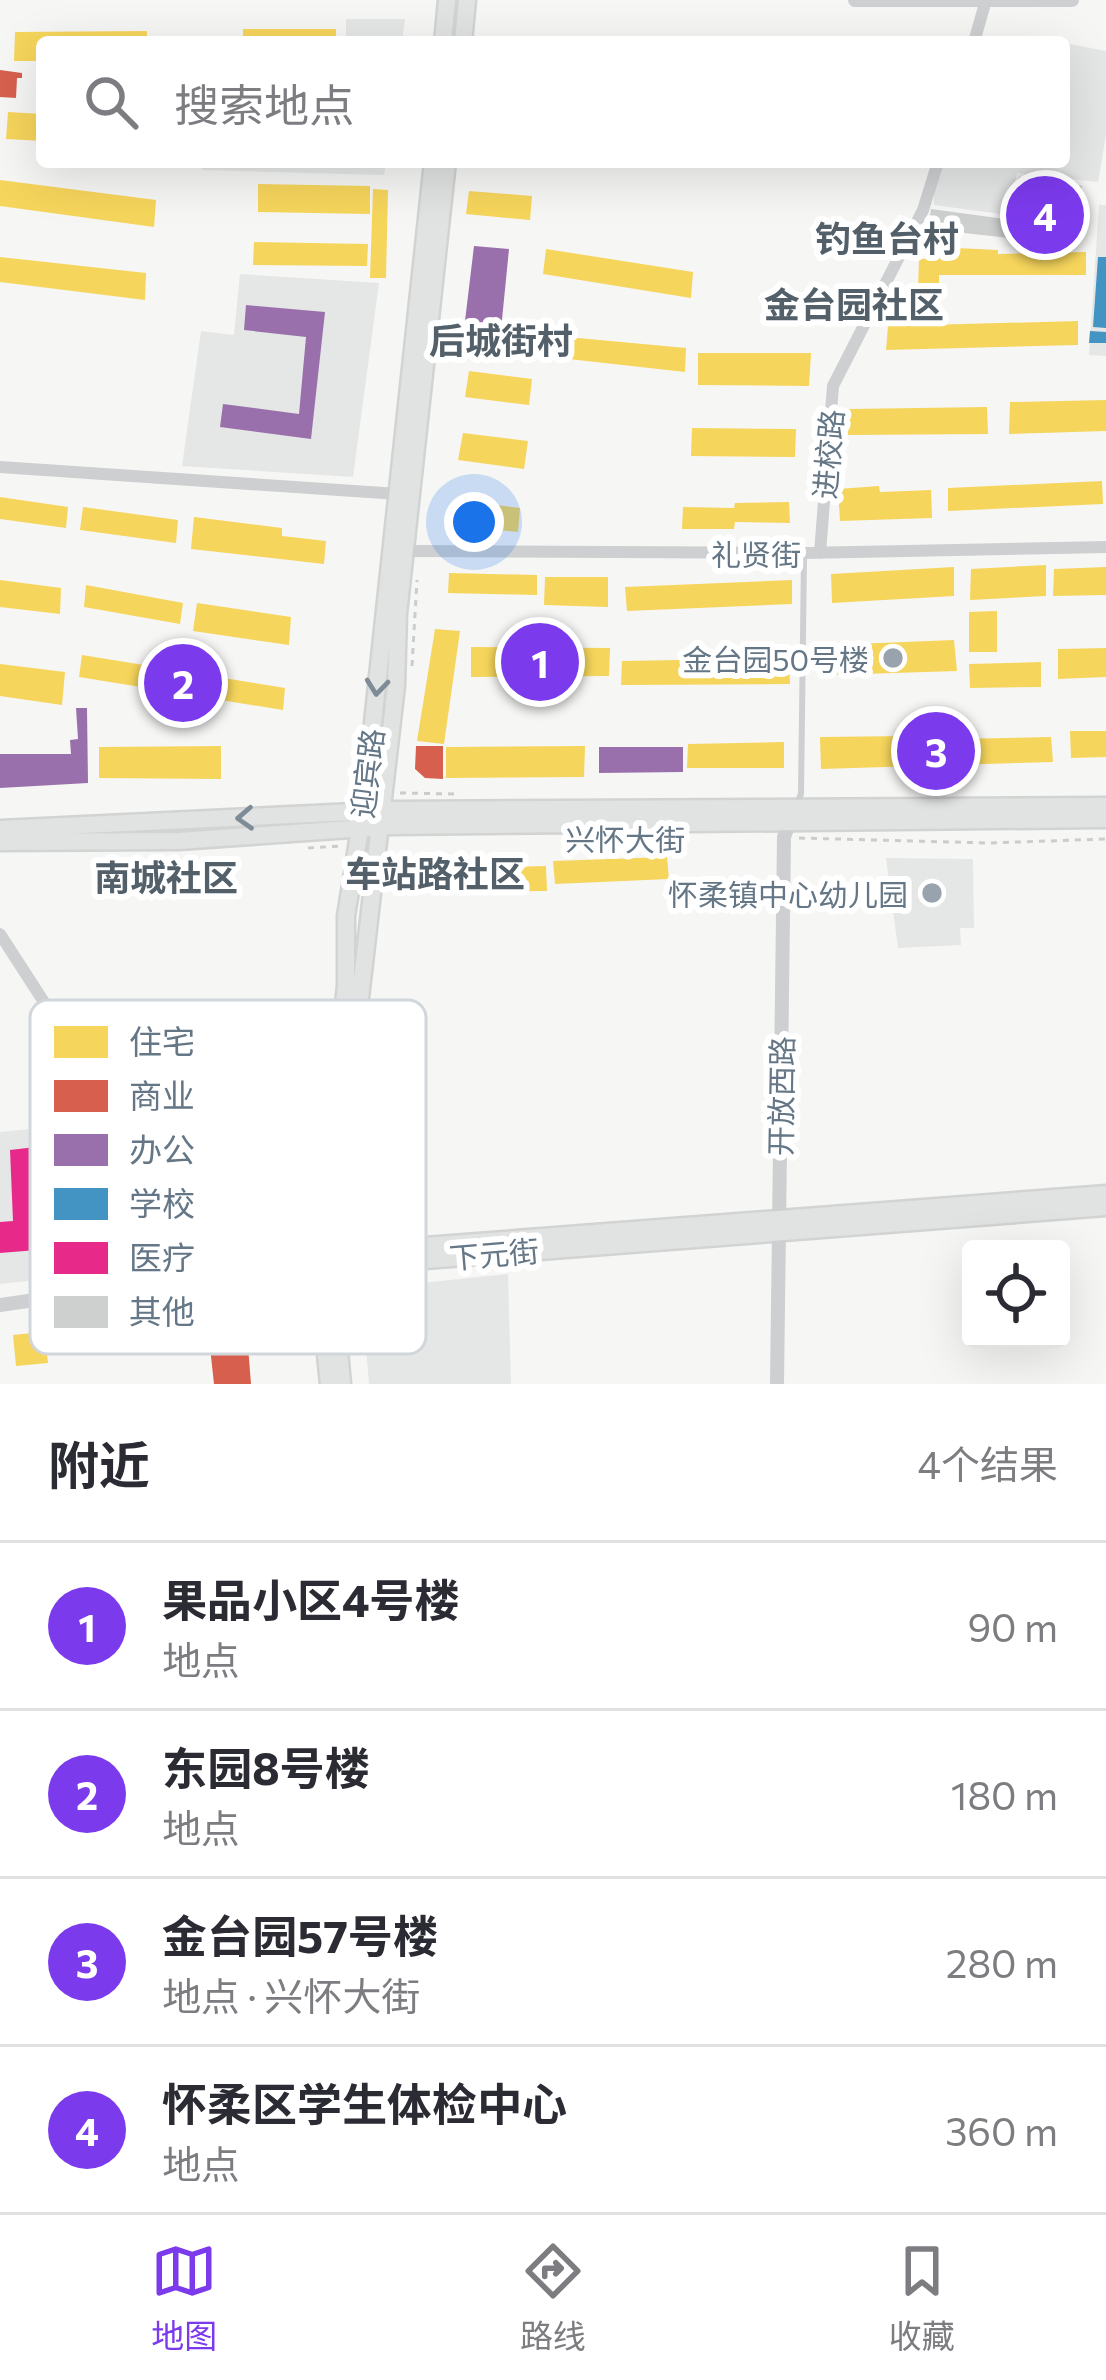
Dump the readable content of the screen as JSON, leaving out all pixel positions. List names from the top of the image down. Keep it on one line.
{"streets":{"main road":["迎宾路","兴怀大街","下元街"],"street":["进校路","礼贤街","开放西路"]},"crossings":[["进校路","礼贤街"],["礼贤街","迎宾路"],["迎宾路","兴怀大街"],["兴怀大街","开放西路"],["开放西路","下元街"]],"districts":["钓鱼台村","金台园社区","后城街村","车站路社区","南城社区"],"places":["金台园50号楼","怀柔镇中心幼儿园"],"legend":["住宅","商业","办公","学校","医疗","其他"],"page":{"search":"搜索地点","pins":["4","1","2","3"],"heading":["附近","4个结果"],"list":[{"mark":"1","name":"果品小区4号楼","note":"地点","value":"90 m"},{"mark":"2","name":"东园8号楼","note":"地点","value":"180 m"},{"mark":"3","name":"金台园57号楼","note":"地点 · 兴怀大街","value":"280 m"},{"mark":"4","name":"怀柔区学生体检中心","note":"地点","value":"360 m"}],"nav":["地图","路线","收藏"]}}
